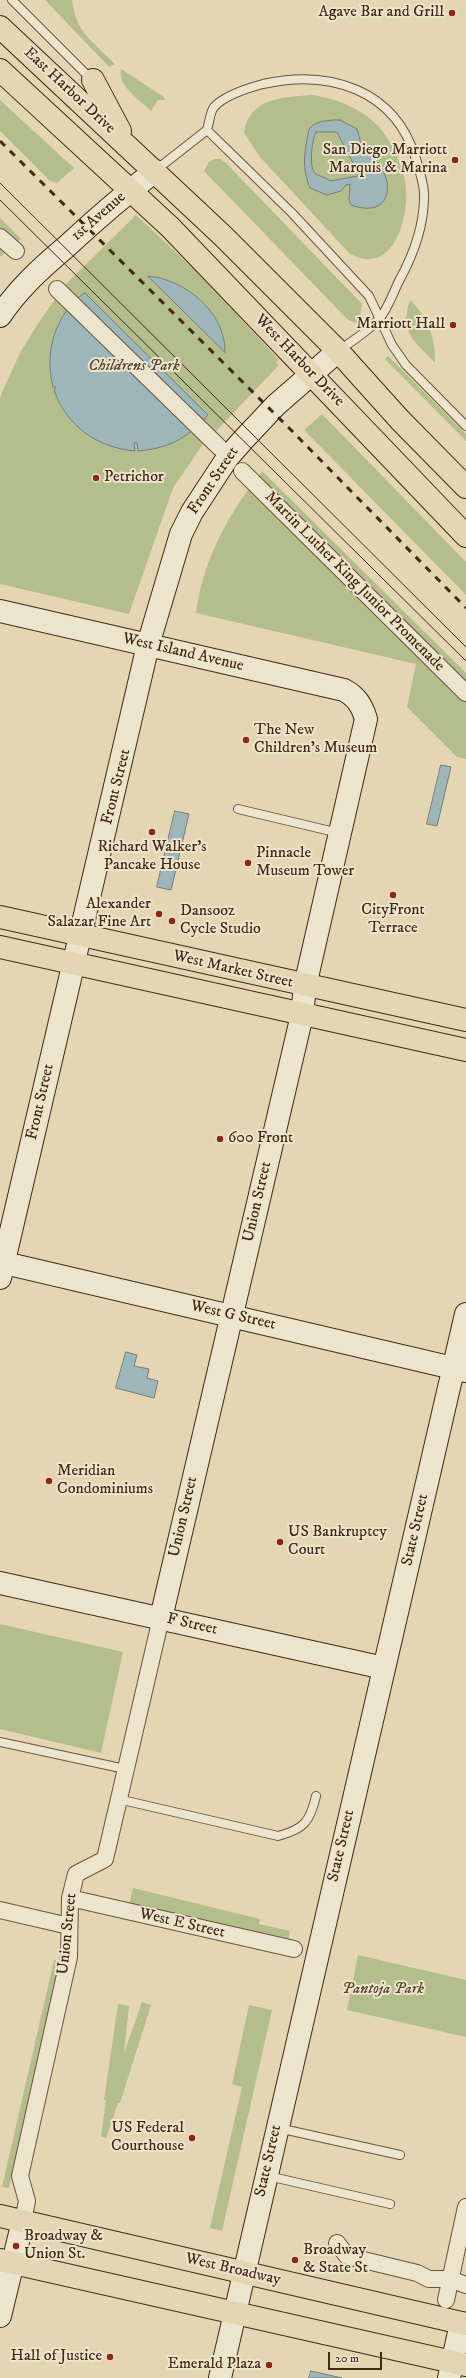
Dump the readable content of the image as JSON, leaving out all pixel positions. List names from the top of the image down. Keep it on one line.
{"streets":{"main road":["East Harbor Drive","West Harbor Drive","West Market Street","West Broadway"],"street":["1st Avenue","Front Street","Martin Luther King Junior Promenade","West Island Avenue","Union Street","West G Street","State Street","F Street","West E Street"]},"crossings":[["East Harbor Drive","1st Avenue"],["East Harbor Drive","West Harbor Drive"],["1st Avenue","West Harbor Drive"],["West Harbor Drive","Front Street"],["Front Street","West Island Avenue"],["Front Street","West Market Street"],["Front Street","West G Street"],["West Island Avenue","Union Street"],["West Market Street","Union Street"],["Union Street","West G Street"],["Union Street","F Street"],["Union Street","West E Street"],["Union Street","West Broadway"],["West G Street","State Street"],["State Street","F Street"],["State Street","West Broadway"]],"parks":["Childrens Park","Pantoja Park"],"places":["Agave Bar and Grill","San Diego Marriott Marquis & Marina","Marriott Hall","Petrichor","The New Children's Museum","Richard Walker's Pancake House","Pinnacle Museum Tower","CityFront Terrace","Alexander Salazar Fine Art","Dansooz Cycle Studio","600 Front","Meridian Condominiums","US Bankruptcy Court","US Federal Courthouse","Broadway & Union St.","Broadway & State St","Hall of Justice","Emerald Plaza"],"scale_bar":"20 m"}
